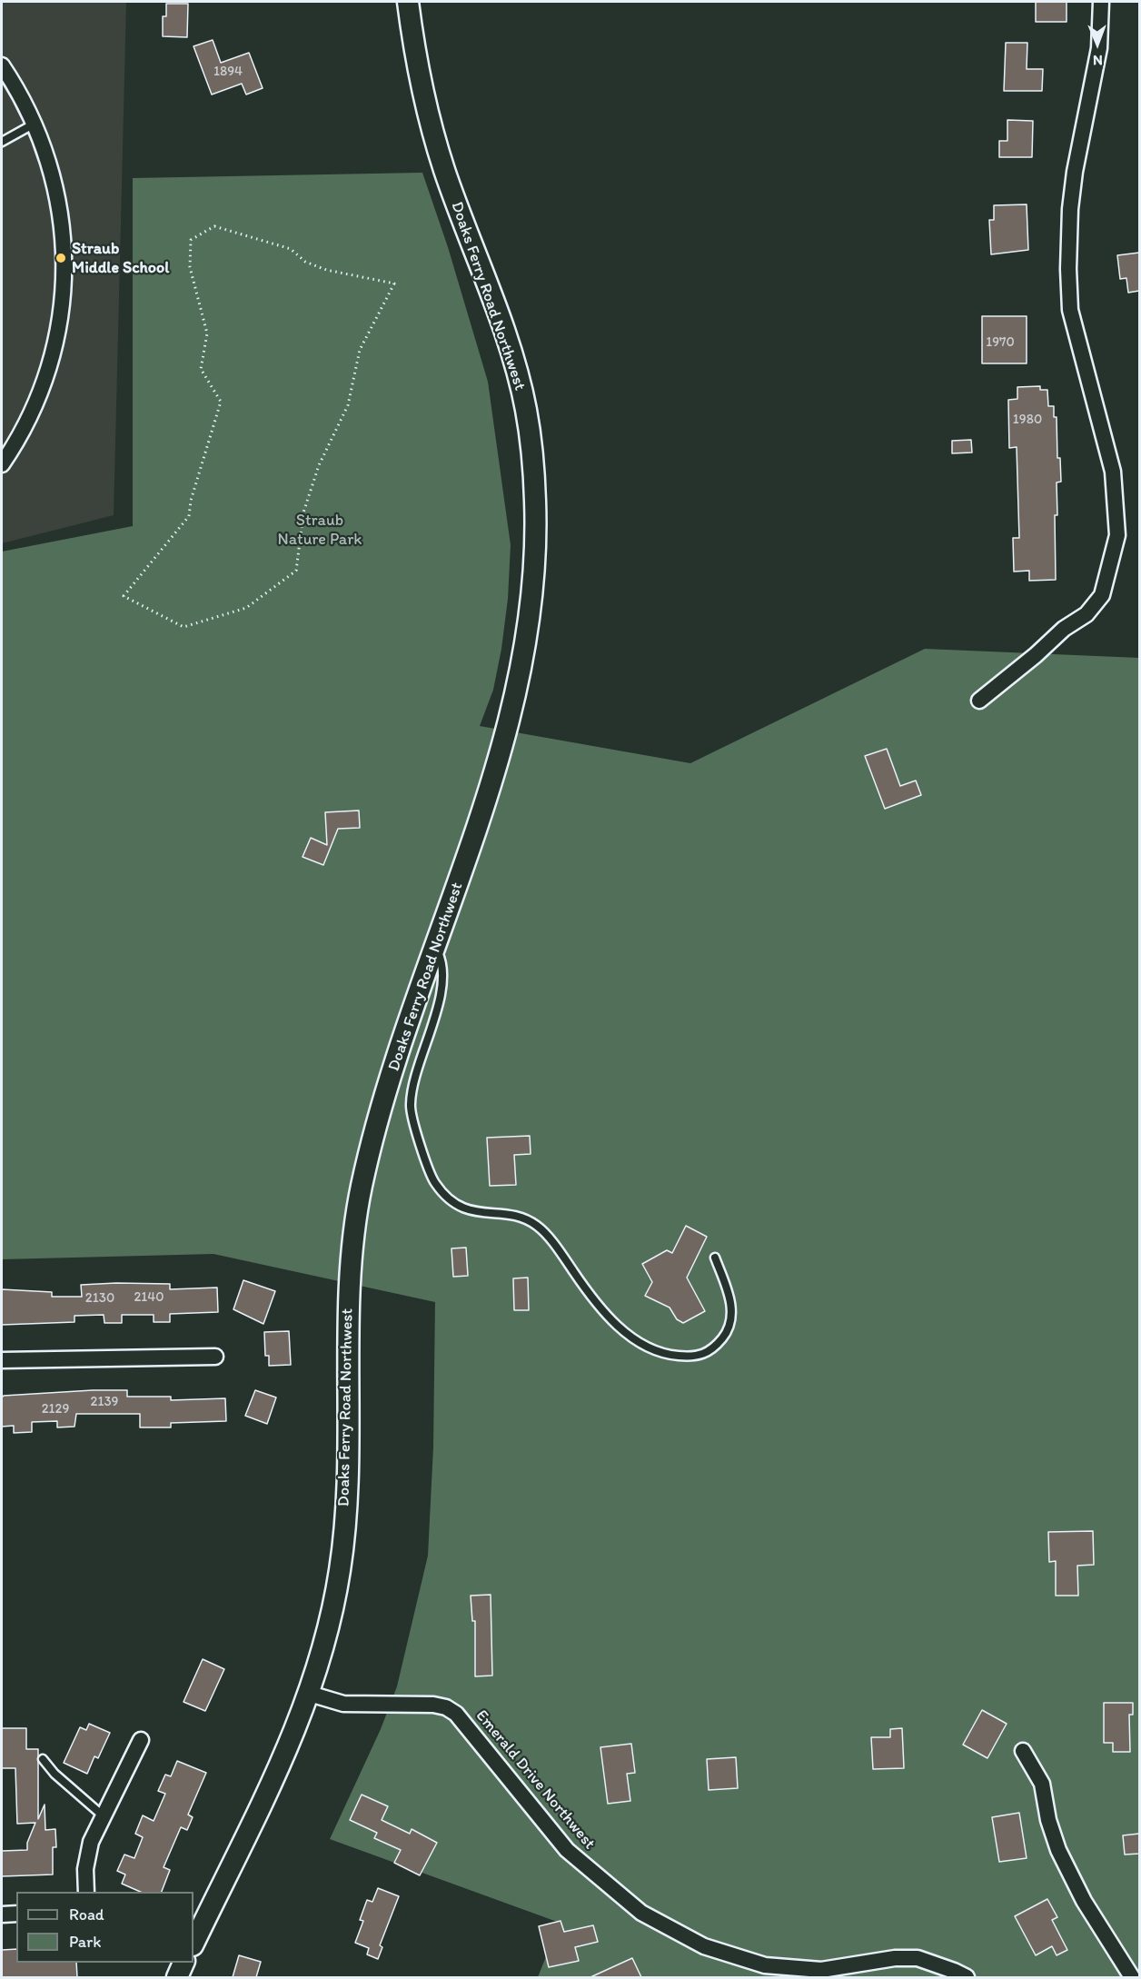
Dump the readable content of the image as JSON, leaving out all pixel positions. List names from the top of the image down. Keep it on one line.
{"streets":{"main road":["Doaks Ferry Road Northwest"],"street":["Emerald Drive Northwest"]},"crossings":[["Doaks Ferry Road Northwest","Emerald Drive Northwest"]],"parks":["Straub Nature Park"],"places":["Straub Middle School"],"house_numbers":["1894","1970","1980","2140","2130","2139","2129"],"legend":["Road","Park"],"north":"bottom"}
